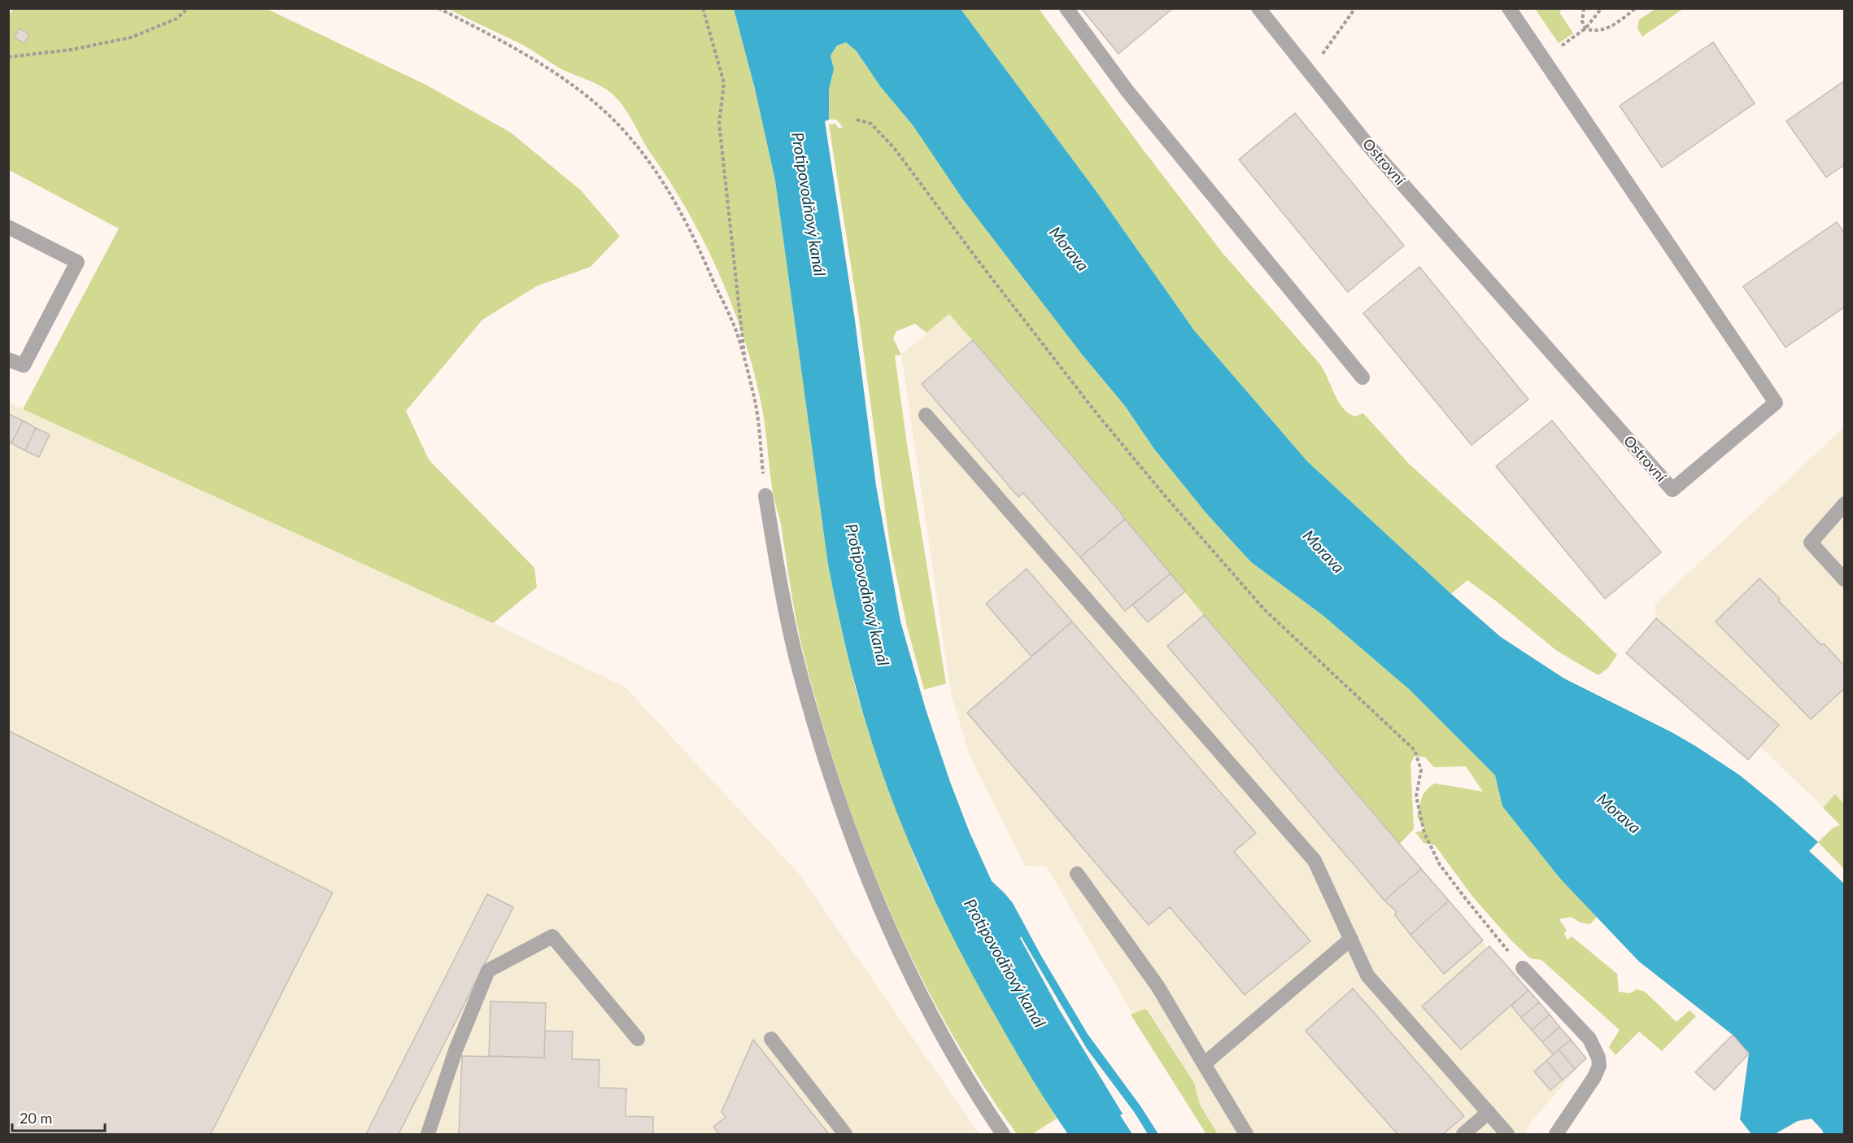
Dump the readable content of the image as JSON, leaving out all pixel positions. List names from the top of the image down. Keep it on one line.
{"streets":{"street":["Ostrovní"]},"water":["Protipovodňový kanál","Morava"],"scale_bar":"20 m"}
